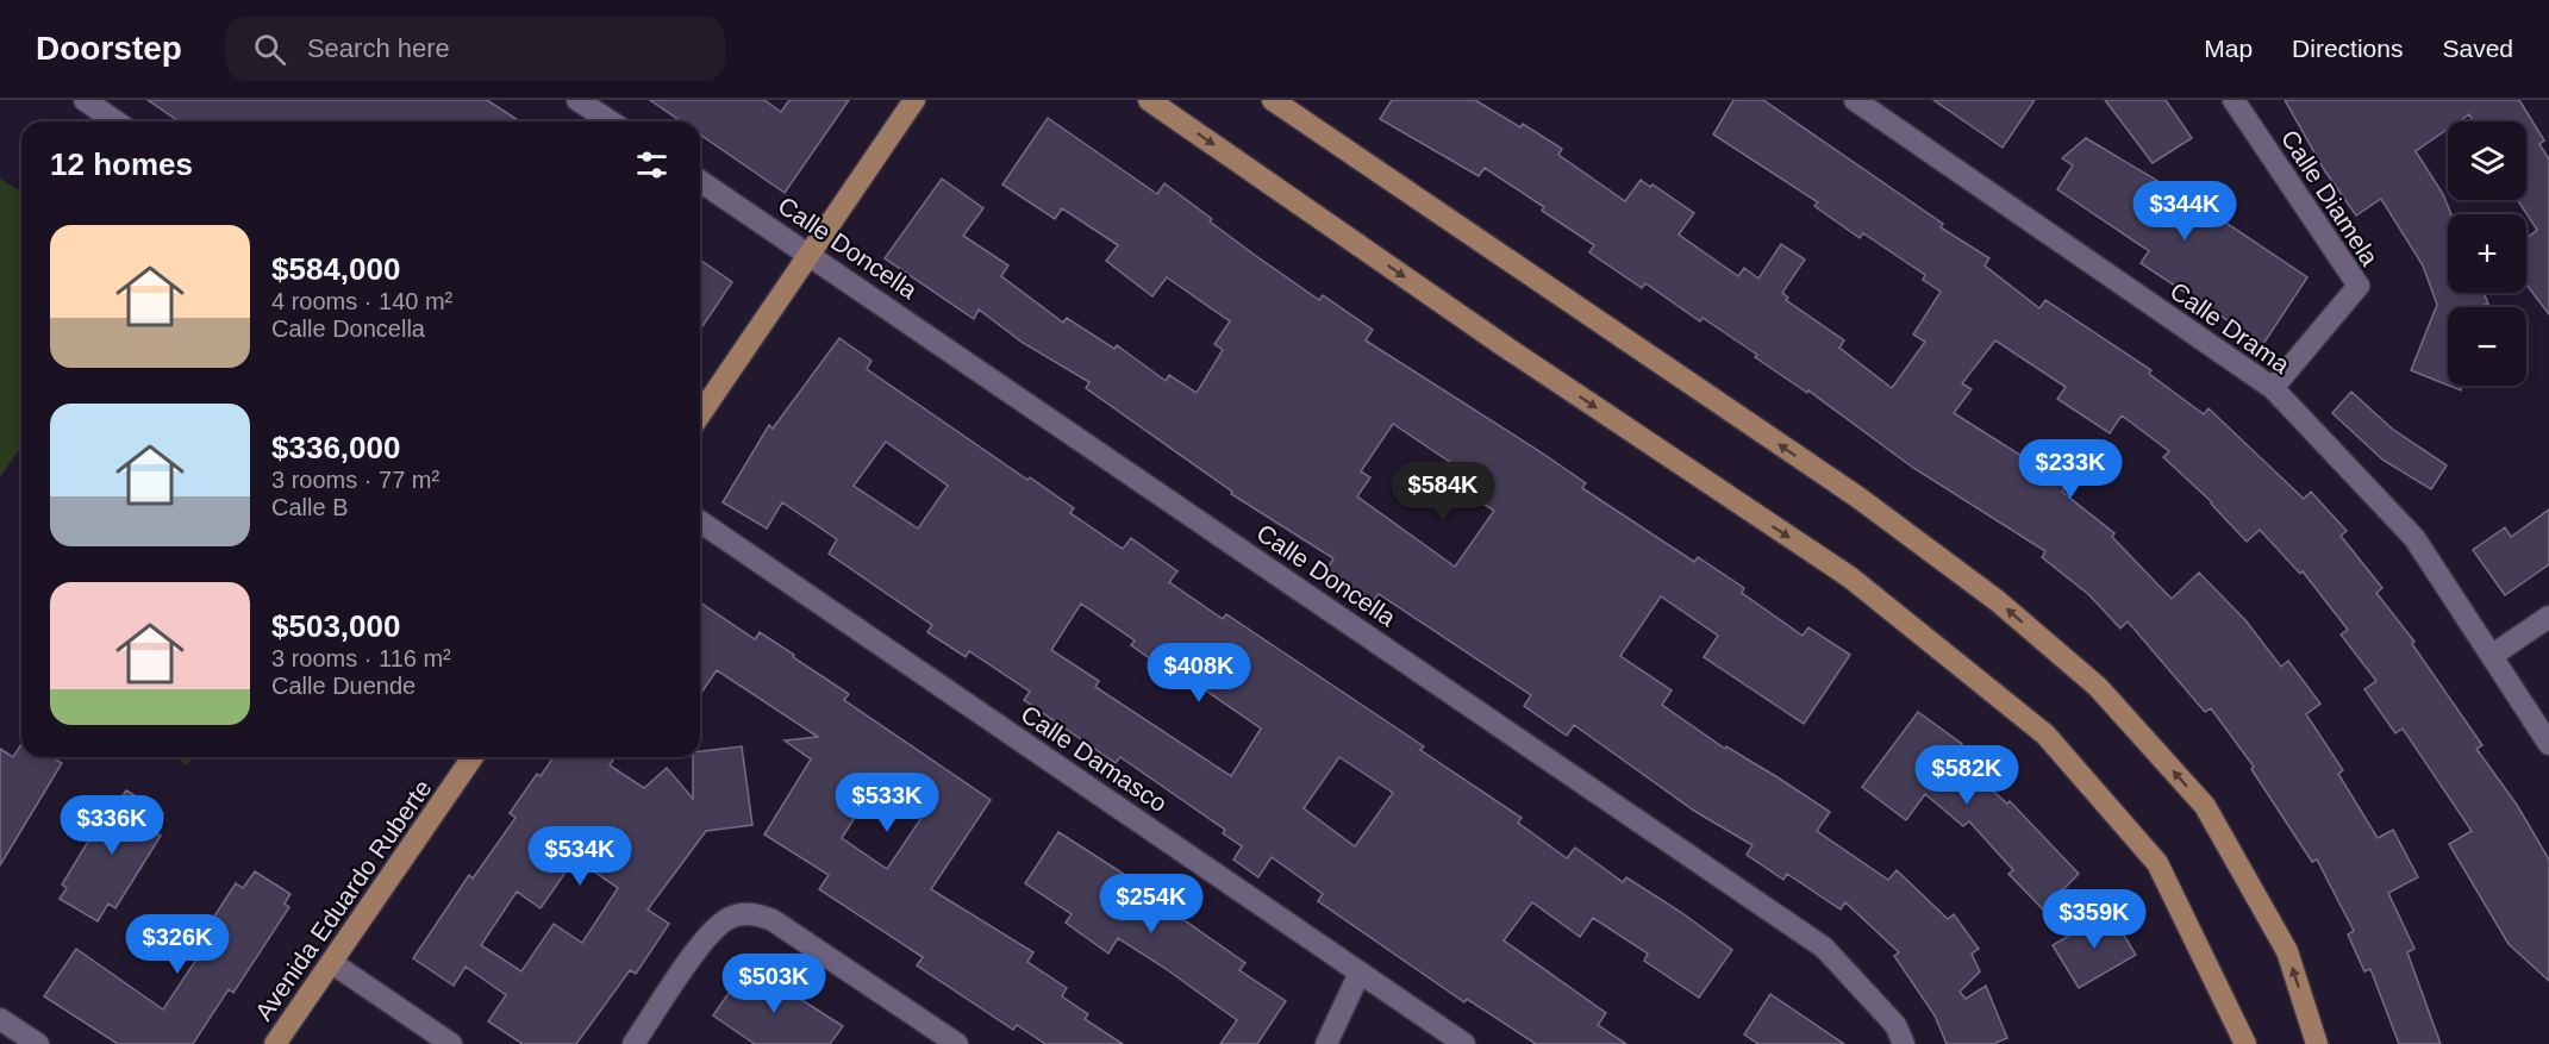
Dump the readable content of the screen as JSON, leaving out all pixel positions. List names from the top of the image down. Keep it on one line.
{"streets":{"main road":["Avenida Eduardo Ruberte"],"street":["Calle Diamela","Calle Doncella","Calle Drama","Calle Damasco"]},"crossings":[["Calle Diamela","Calle Drama"]],"page":{"header":"Doorstep","search":"Search here","nav":["Map","Directions","Saved"],"map_buttons":["+","−"],"heading":"12 homes","price":["$344K","$233K","$584K","$408K","$582K","$533K","$336K","$534K","$254K","$359K","$326K","$503K"],"list":[{"name":"$584,000","note":"4 rooms · 140 m² · Calle Doncella"},{"name":"$336,000","note":"3 rooms · 77 m² · Calle B"},{"name":"$503,000","note":"3 rooms · 116 m² · Calle Duende"}]}}
